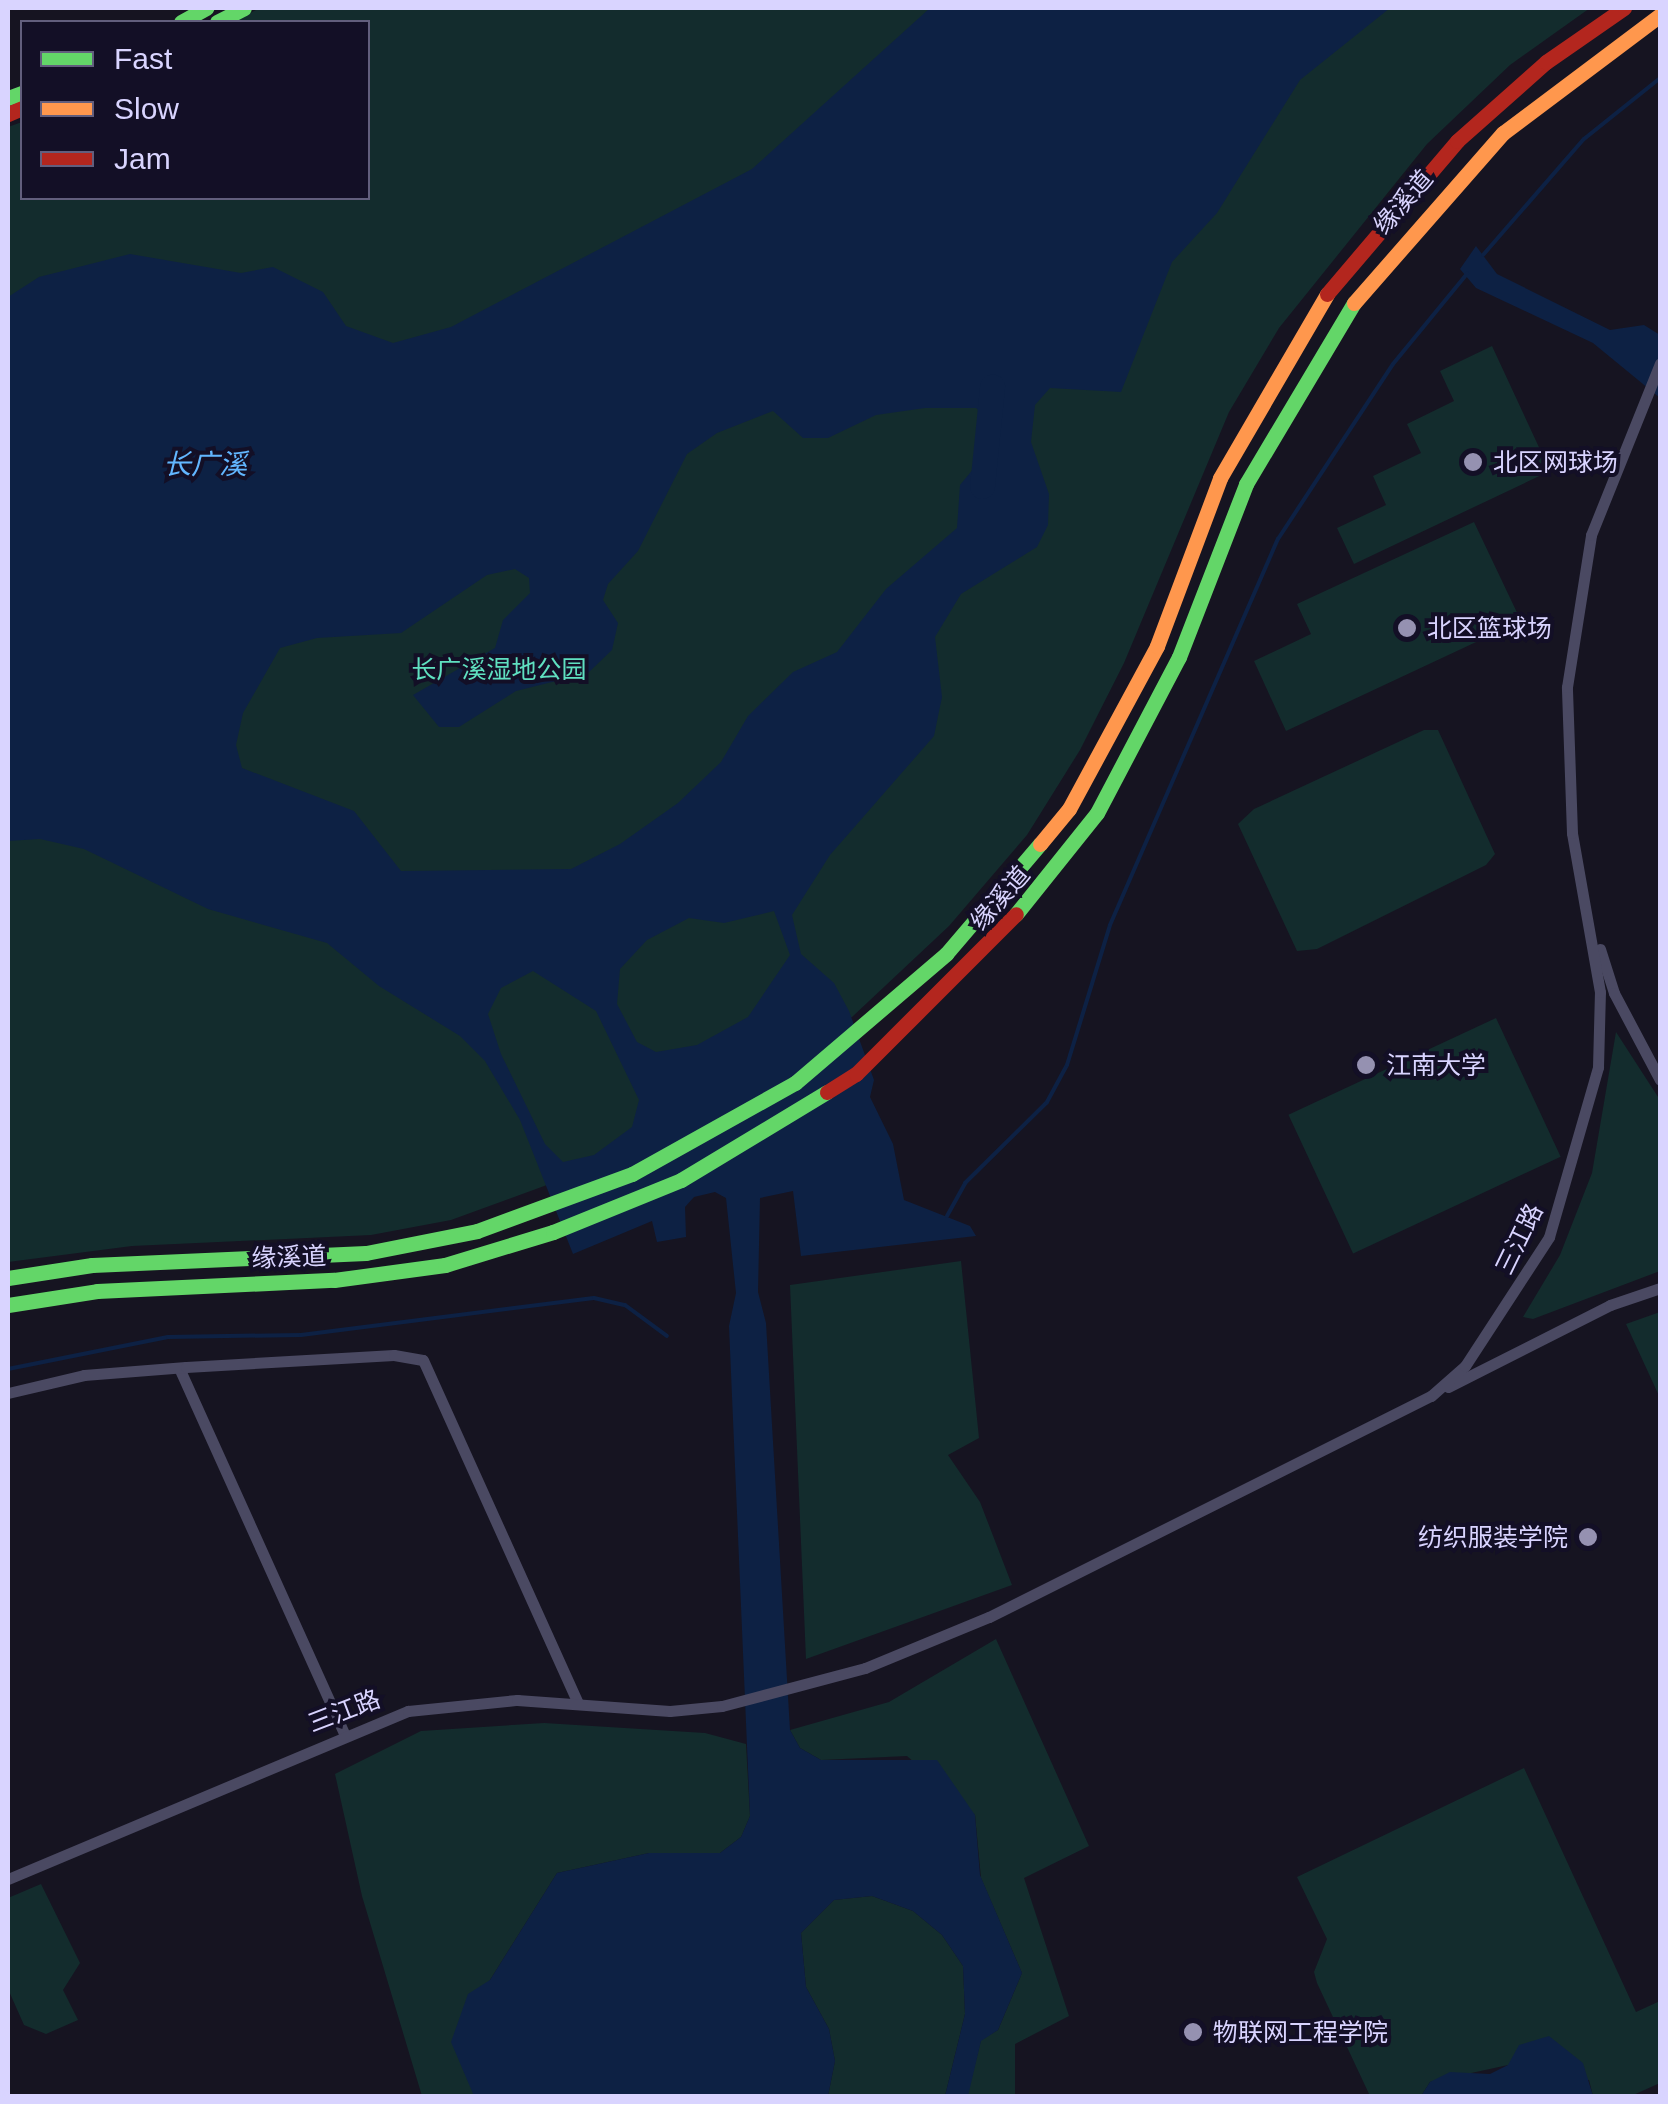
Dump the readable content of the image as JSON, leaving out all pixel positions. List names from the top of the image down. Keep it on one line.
{"streets":{"main road":["缘溪道"],"street":["三江路"]},"water":["长广溪"],"parks":["长广溪湿地公园"],"places":["北区网球场","北区篮球场","江南大学","纺织服装学院","物联网工程学院"],"legend":["Fast","Slow","Jam"]}
